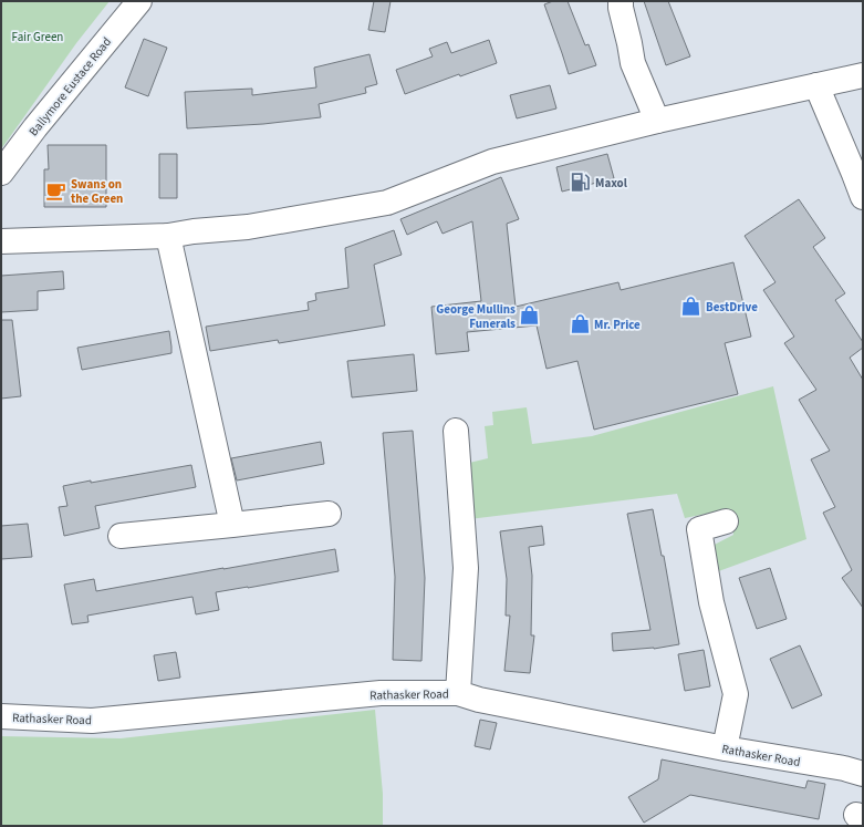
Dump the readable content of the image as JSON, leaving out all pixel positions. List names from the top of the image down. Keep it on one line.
{"streets":{"street":["Ballymore Eustace Road","Rathasker Road"]},"parks":["Fair Green"],"places":{"fuel station":["Maxol"],"cafe":["Swans on the Green"],"shop":["BestDrive","George Mullins Funerals","Mr. Price"]}}
